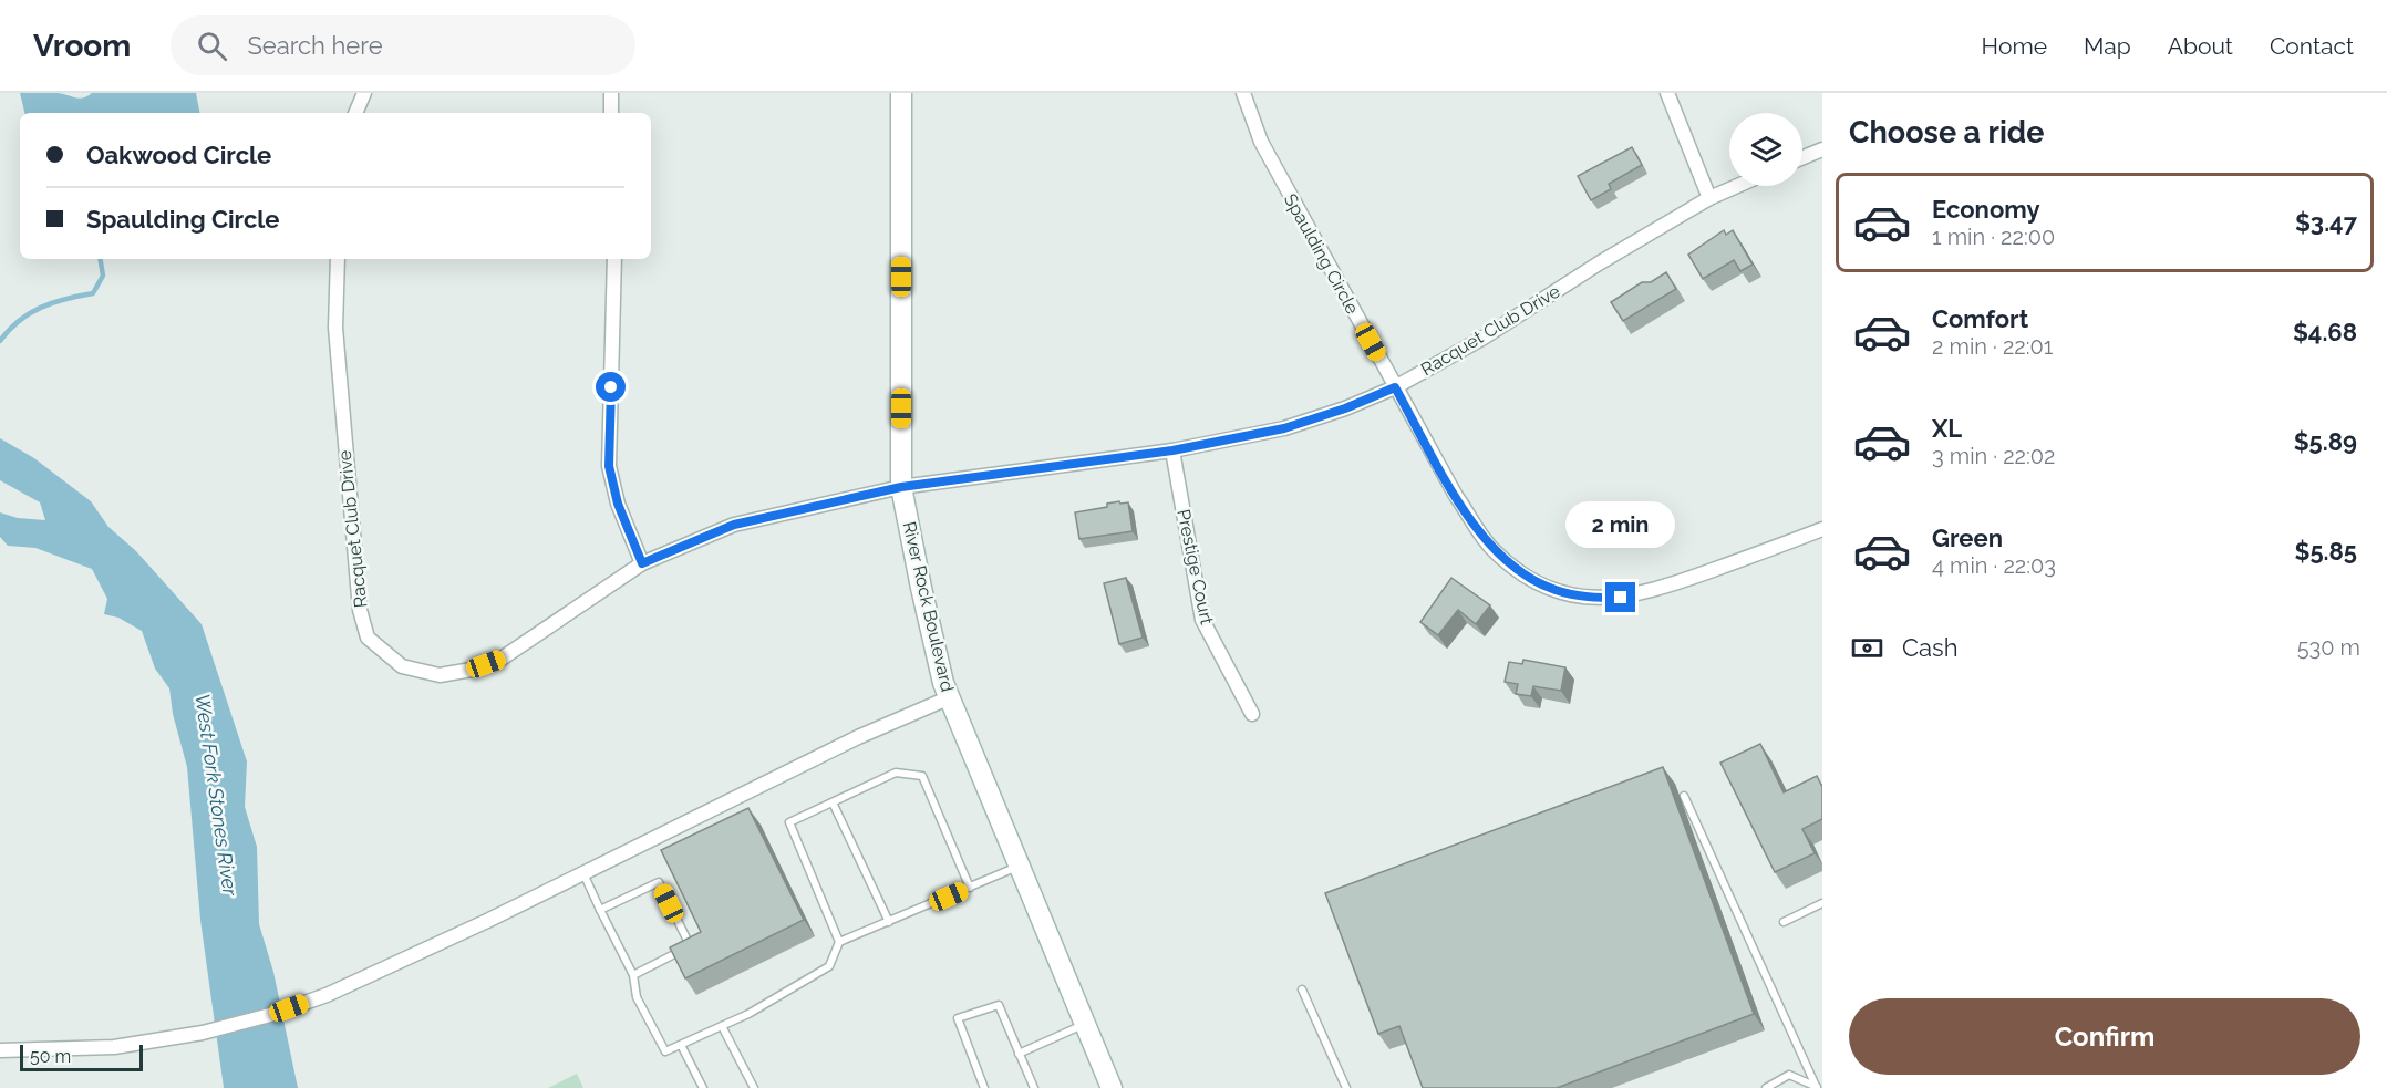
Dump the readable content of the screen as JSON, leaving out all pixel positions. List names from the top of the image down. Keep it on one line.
{"streets":{"street":["Spaulding Circle","Racquet Club Drive","Prestige Court","River Rock Boulevard"]},"crossings":[["Spaulding Circle","Racquet Club Drive"],["Racquet Club Drive","Prestige Court"],["Racquet Club Drive","River Rock Boulevard"]],"water":["West Fork Stones River"],"scale_bar":"50 m","page":{"header":"Vroom","search":"Search here","nav":["Home","Map","About","Contact"],"heading":"Choose a ride","banner":["Oakwood Circle","Spaulding Circle"],"list":[{"name":"Economy","note":"1 min · 22:00","value":"$3.47"},{"name":"Comfort","note":"2 min · 22:01","value":"$4.68"},{"name":"XL","note":"3 min · 22:02","value":"$5.89"},{"name":"Green","note":"4 min · 22:03","value":"$5.85"}],"bubble":"2 min","pay":["Cash","530 m"],"buttons":"Confirm","scale":"50 m"}}
